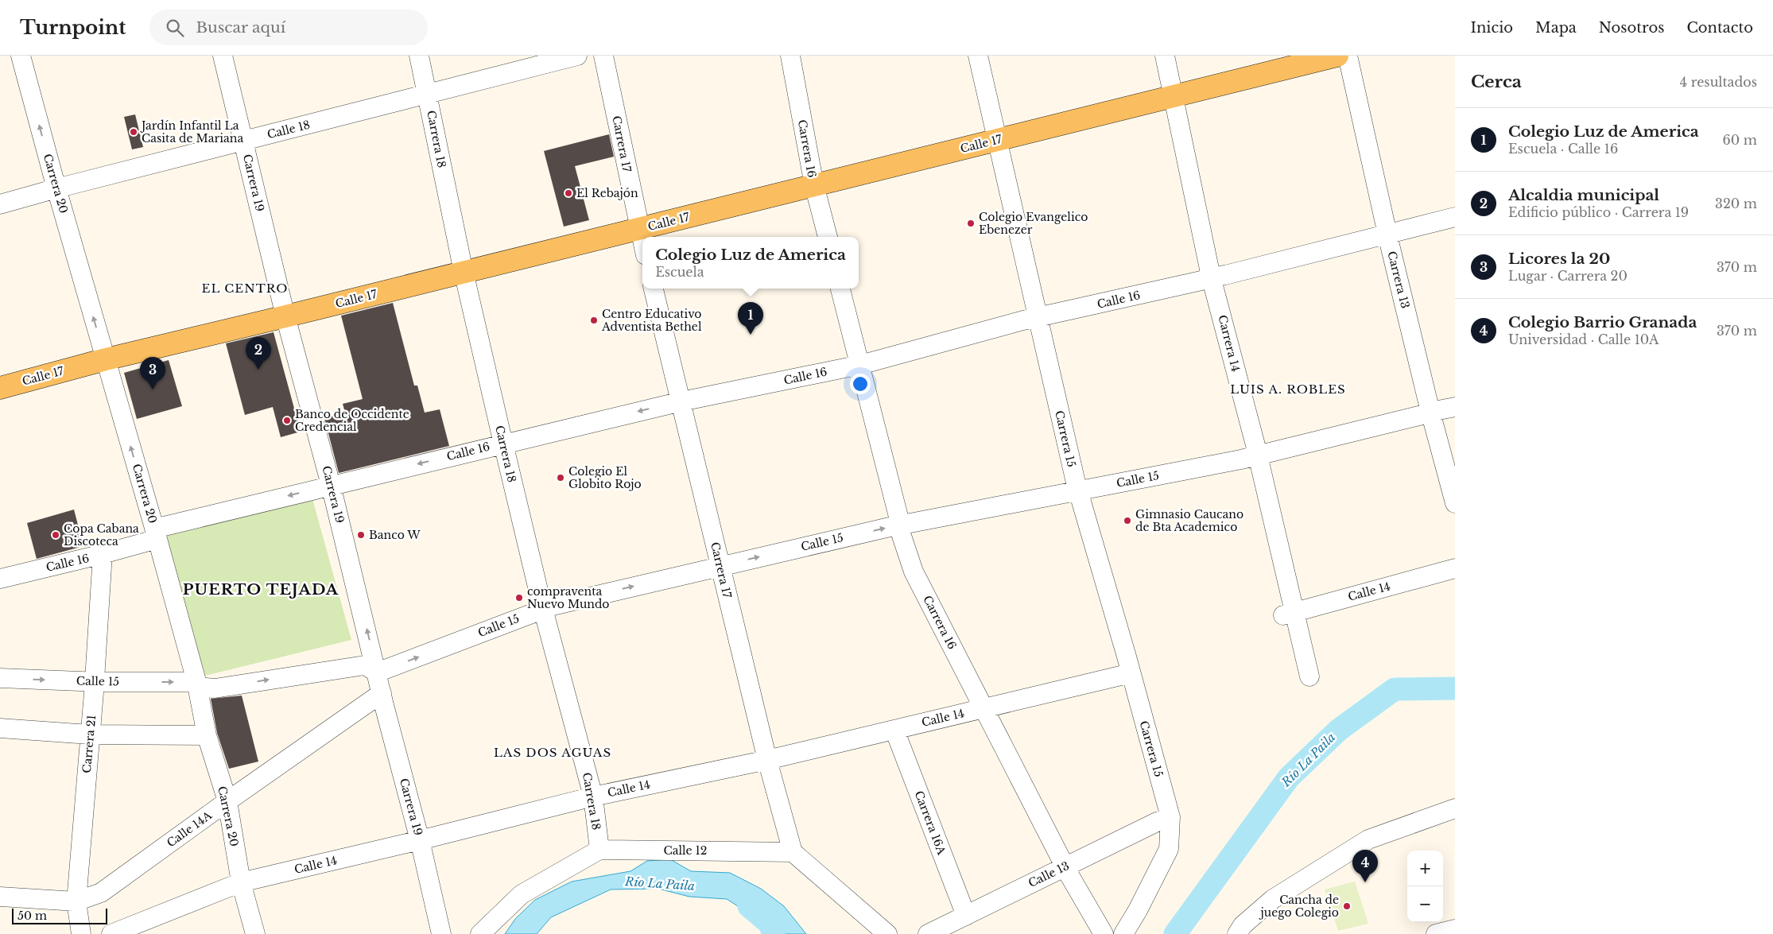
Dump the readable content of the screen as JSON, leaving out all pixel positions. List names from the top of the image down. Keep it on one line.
{"streets":{"main road":["Calle 17"],"street":["Calle 18","Carrera 18","Carrera 17","Carrera 16","Carrera 19","Carrera 20","Carrera 13","Calle 16","Carrera 14","Carrera 15","Calle 15","Calle 14","Carrera 21","Carrera 16A","Calle 14A","Calle 12","Calle 13"]},"crossings":[["Calle 18","Carrera 18"],["Calle 18","Carrera 19"],["Calle 18","Carrera 20"],["Carrera 18","Calle 17"],["Carrera 18","Calle 16"],["Carrera 18","Calle 15"],["Carrera 18","Calle 14"],["Carrera 18","Calle 12"],["Carrera 17","Calle 17"],["Carrera 17","Calle 16"],["Carrera 17","Calle 15"],["Carrera 17","Calle 14"],["Carrera 17","Calle 12"],["Calle 17","Carrera 16"],["Calle 17","Carrera 19"],["Calle 17","Carrera 20"],["Calle 17","Carrera 14"],["Calle 17","Carrera 15"],["Carrera 16","Calle 16"],["Carrera 16","Calle 15"],["Carrera 16","Calle 14"],["Carrera 16","Calle 13"],["Carrera 19","Calle 16"],["Carrera 19","Calle 15"],["Carrera 19","Calle 14"],["Carrera 19","Calle 14A"],["Carrera 20","Calle 16"],["Carrera 20","Calle 15"],["Carrera 20","Calle 14"],["Carrera 20","Calle 14A"],["Carrera 13","Calle 16"],["Carrera 13","Calle 15"],["Calle 16","Carrera 14"],["Calle 16","Carrera 15"],["Calle 16","Carrera 21"],["Carrera 14","Calle 15"],["Carrera 14","Calle 14"],["Carrera 15","Calle 15"],["Carrera 15","Calle 14"],["Carrera 15","Calle 13"],["Calle 15","Carrera 21"],["Calle 14","Carrera 16A"],["Carrera 21","Calle 14A"],["Carrera 16A","Calle 13"]],"one_way":["Carrera 20","Calle 16","Calle 15"],"districts":["EL CENTRO","LUIS A. ROBLES","PUERTO TEJADA","LAS DOS AGUAS"],"water":["Río La Paila"],"places":["Jardín Infantil La Casita de Mariana","El Rebajón","Colegio Evangelico Ebenezer","Centro Educativo Adventista Bethel","Banco de Occidente Credencial","Colegio El Globito Rojo","Gimnasio Caucano de Bta Academico","Copa Cabana Discoteca","Banco W","compraventa Nuevo Mundo","Cancha de juego Colegio"],"scale_bar":"50 m","page":{"header":"Turnpoint","search":"Buscar aquí","nav":["Inicio","Mapa","Nosotros","Contacto"],"heading":["Cerca","4 resultados"],"list":[{"mark":"1","name":"Colegio Luz de America","note":"Escuela · Calle 16","value":"60 m"},{"mark":"2","name":"Alcaldia municipal","note":"Edificio público · Carrera 19","value":"320 m"},{"mark":"3","name":"Licores la 20","note":"Lugar · Carrera 20","value":"370 m"},{"mark":"4","name":"Colegio Barrio Granada","note":"Universidad · Calle 10A","value":"370 m"}],"popup":["Colegio Luz de America","Escuela"],"pins":["1","2","3","4"],"map_buttons":["+","−"],"scale":"50 m"}}
